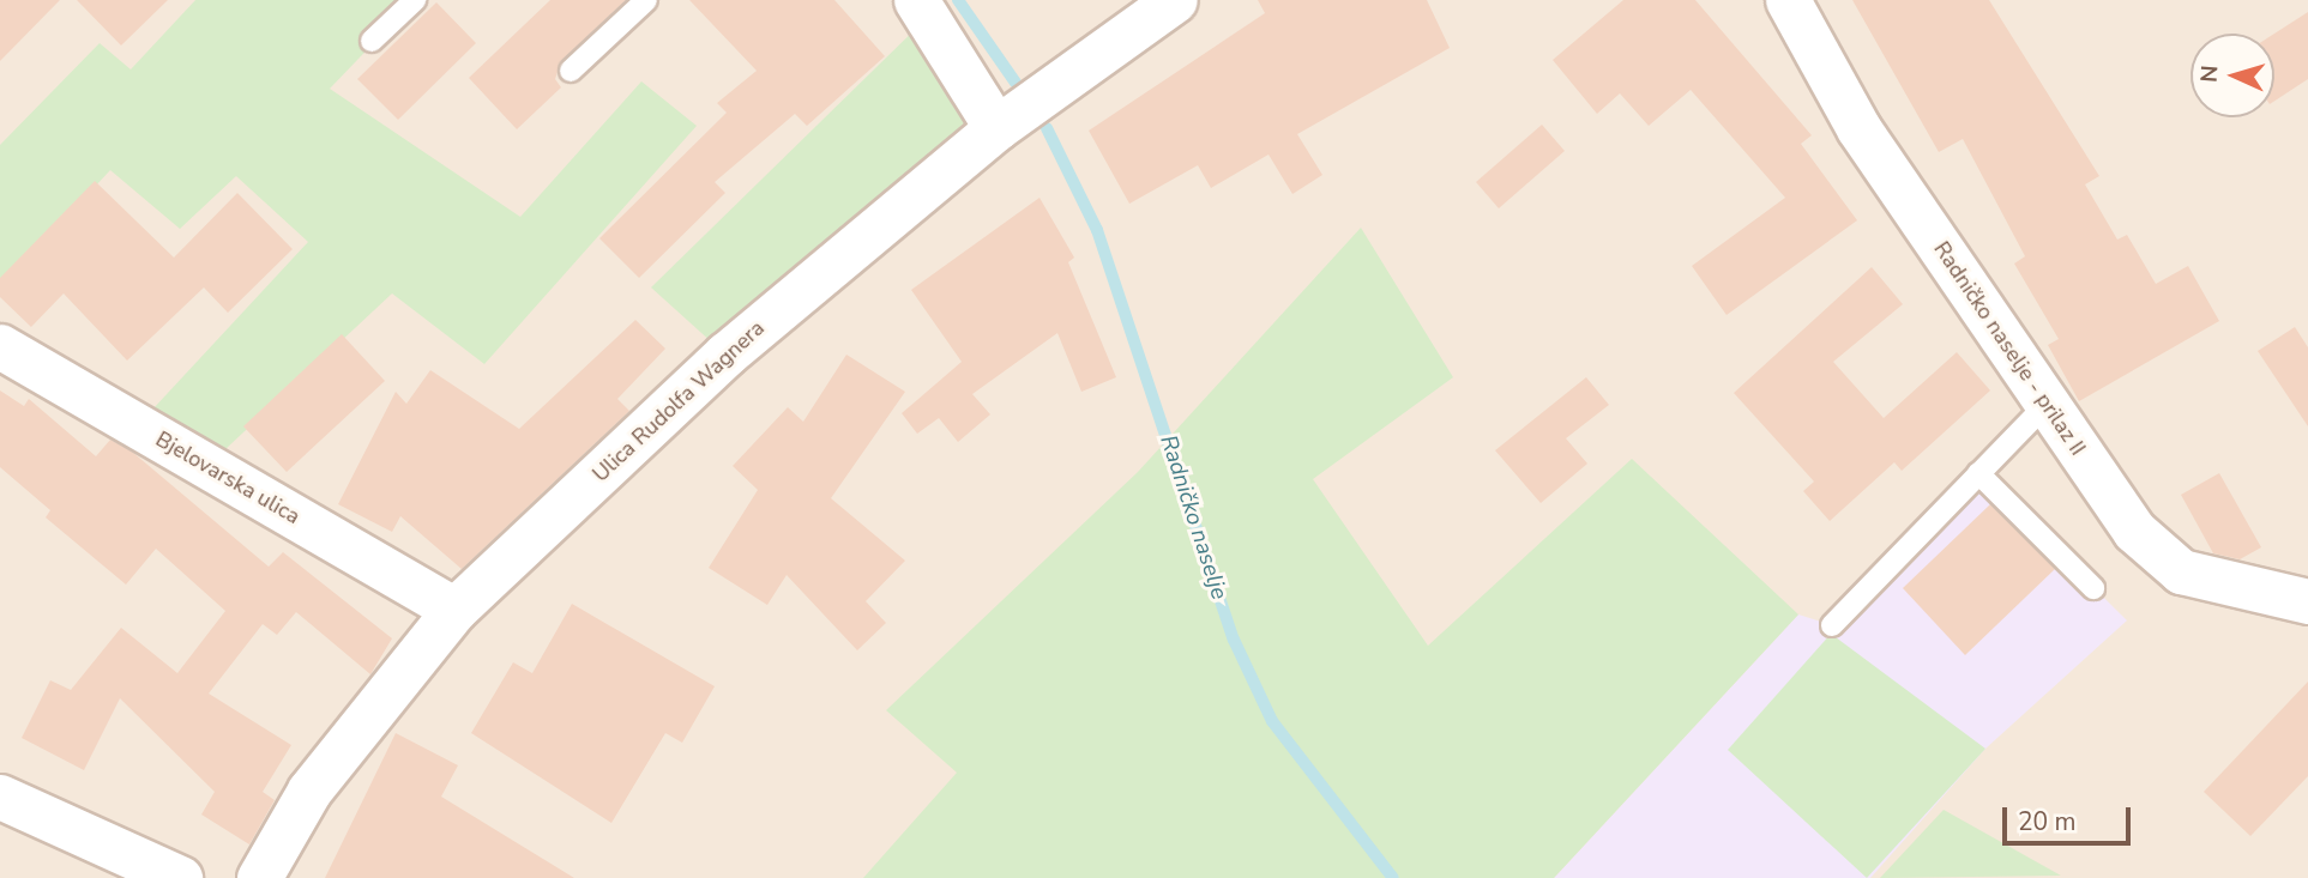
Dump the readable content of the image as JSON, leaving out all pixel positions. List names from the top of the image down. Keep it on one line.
{"streets":{"street":["Radničko naselje - prilaz II","Ulica Rudolfa Wagnera","Bjelovarska ulica"]},"crossings":[["Ulica Rudolfa Wagnera","Bjelovarska ulica"]],"water":["Radničko naselje"],"scale_bar":"20 m","north":"left"}
